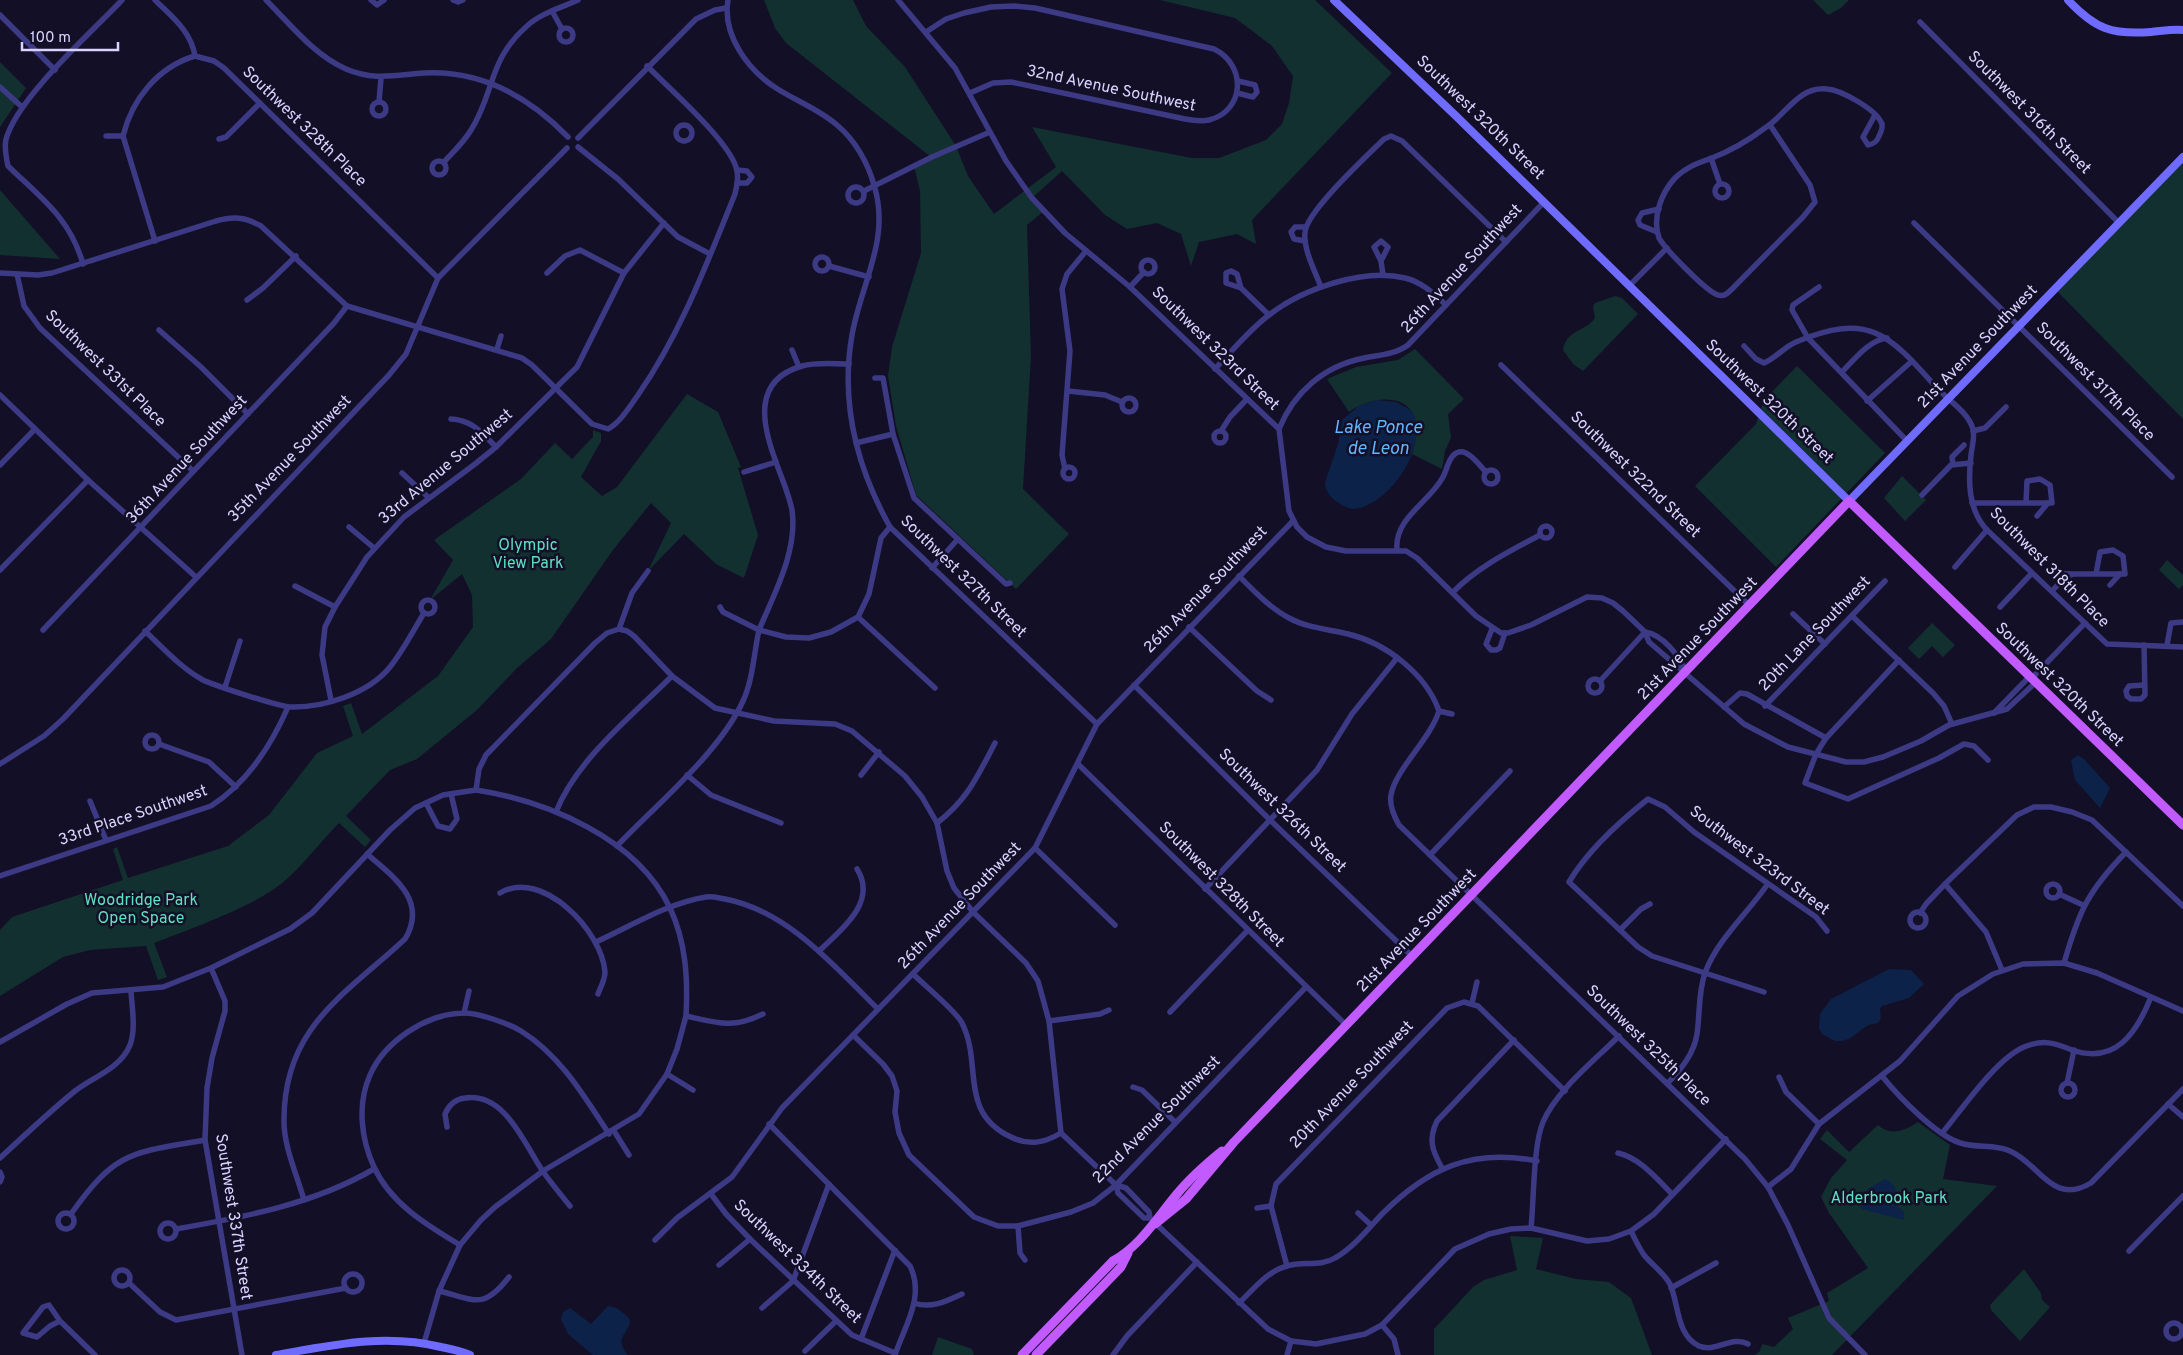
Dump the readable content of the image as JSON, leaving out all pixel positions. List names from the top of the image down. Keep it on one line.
{"streets":{"main road":["Southwest 320th Street","21st Avenue Southwest"],"street":["32nd Avenue Southwest","Southwest 316th Street","Southwest 328th Place","26th Avenue Southwest","Southwest 323rd Street","Southwest 331st Place","Southwest 317th Place","35th Avenue Southwest","36th Avenue Southwest","33rd Avenue Southwest","Southwest 322nd Street","Southwest 318th Place","Southwest 327th Street","20th Lane Southwest","Southwest 326th Street","33rd Place Southwest","Southwest 328th Street","Southwest 325th Place","20th Avenue Southwest","22nd Avenue Southwest","Southwest 337th Street","Southwest 334th Street"]},"crossings":[["32nd Avenue Southwest","Southwest 323rd Street"],["Southwest 316th Street","21st Avenue Southwest"],["Southwest 320th Street","26th Avenue Southwest"],["Southwest 320th Street","21st Avenue Southwest"],["Southwest 328th Place","35th Avenue Southwest"],["26th Avenue Southwest","Southwest 323rd Street"],["26th Avenue Southwest","Southwest 327th Street"],["26th Avenue Southwest","Southwest 326th Street"],["26th Avenue Southwest","Southwest 328th Street"],["26th Avenue Southwest","22nd Avenue Southwest"],["26th Avenue Southwest","Southwest 334th Street"],["21st Avenue Southwest","Southwest 317th Place"],["21st Avenue Southwest","Southwest 322nd Street"],["21st Avenue Southwest","Southwest 326th Street"],["21st Avenue Southwest","Southwest 328th Street"],["21st Avenue Southwest","Southwest 325th Place"],["Southwest 331st Place","36th Avenue Southwest"],["Southwest 328th Street","22nd Avenue Southwest"]],"water":["Lake Ponce de Leon"],"parks":["Olympic View Park","Woodridge Park Open Space","Alderbrook Park"],"scale_bar":"100 m"}
